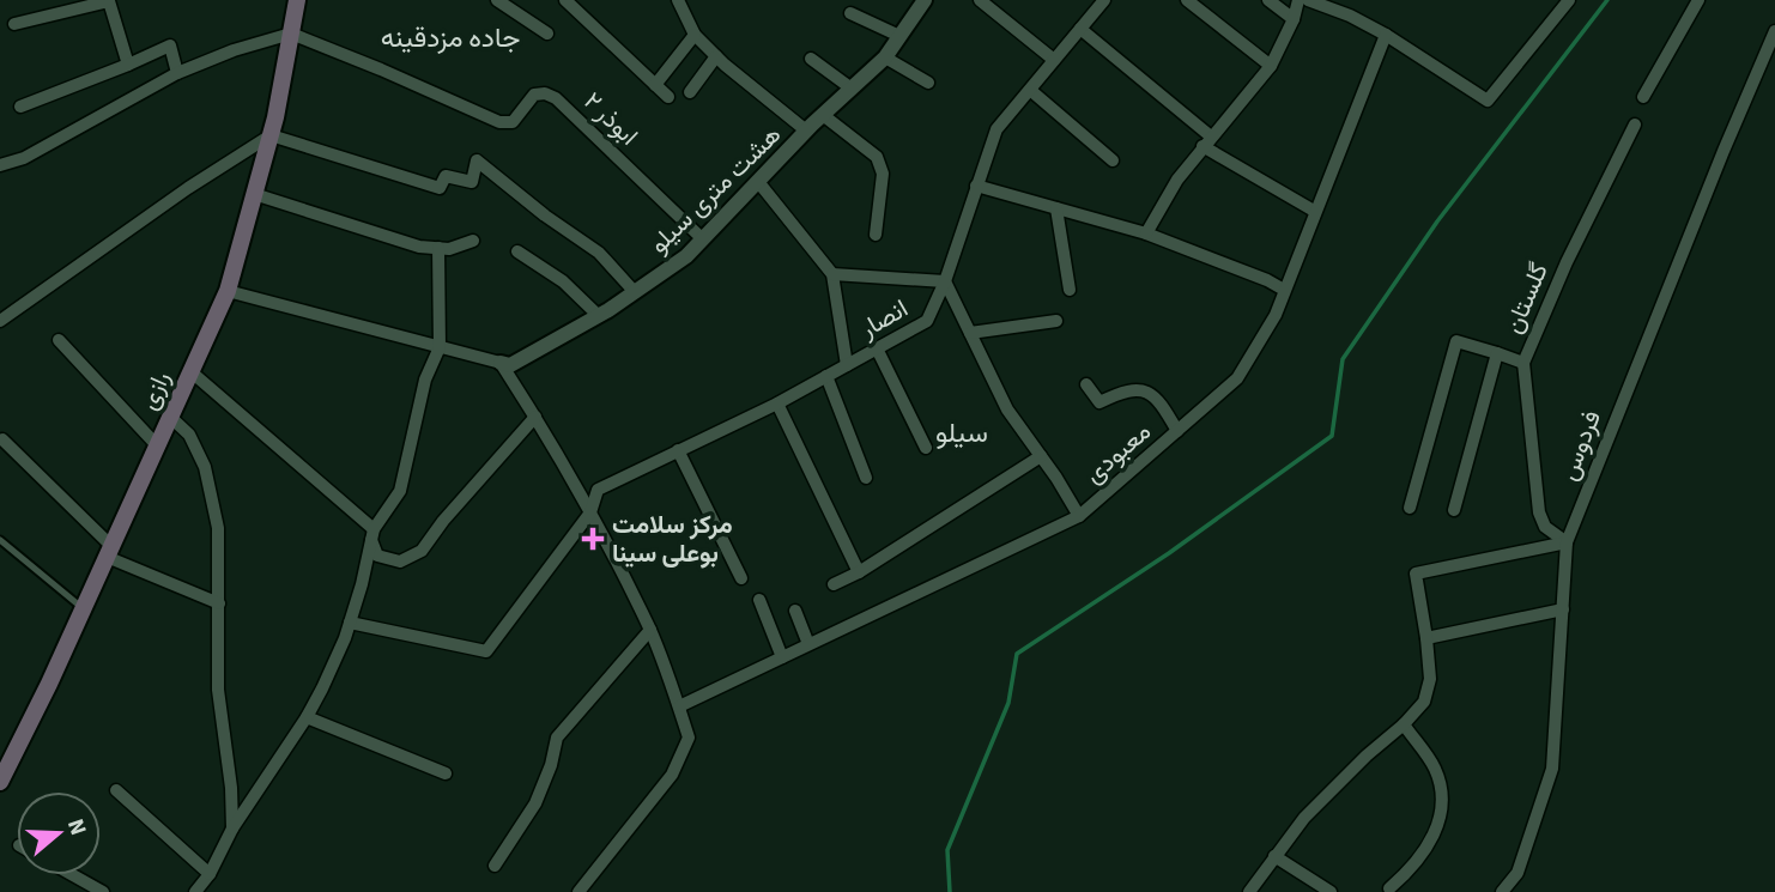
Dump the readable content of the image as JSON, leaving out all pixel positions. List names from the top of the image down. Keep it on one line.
{"streets":{"main road":["رازی"],"street":["ابوذر ۲","هشت متری سیلو","گلستان","انصار","فردوس","معبودی"]},"crossings":[["ابوذر ۲","هشت متری سیلو"],["ابوذر ۲","رازی"],["گلستان","فردوس"]],"districts":["جاده مزدقینه","سیلو"],"places":{"health":["مرکز سلامت بوعلی سینا"]},"north":"right"}
